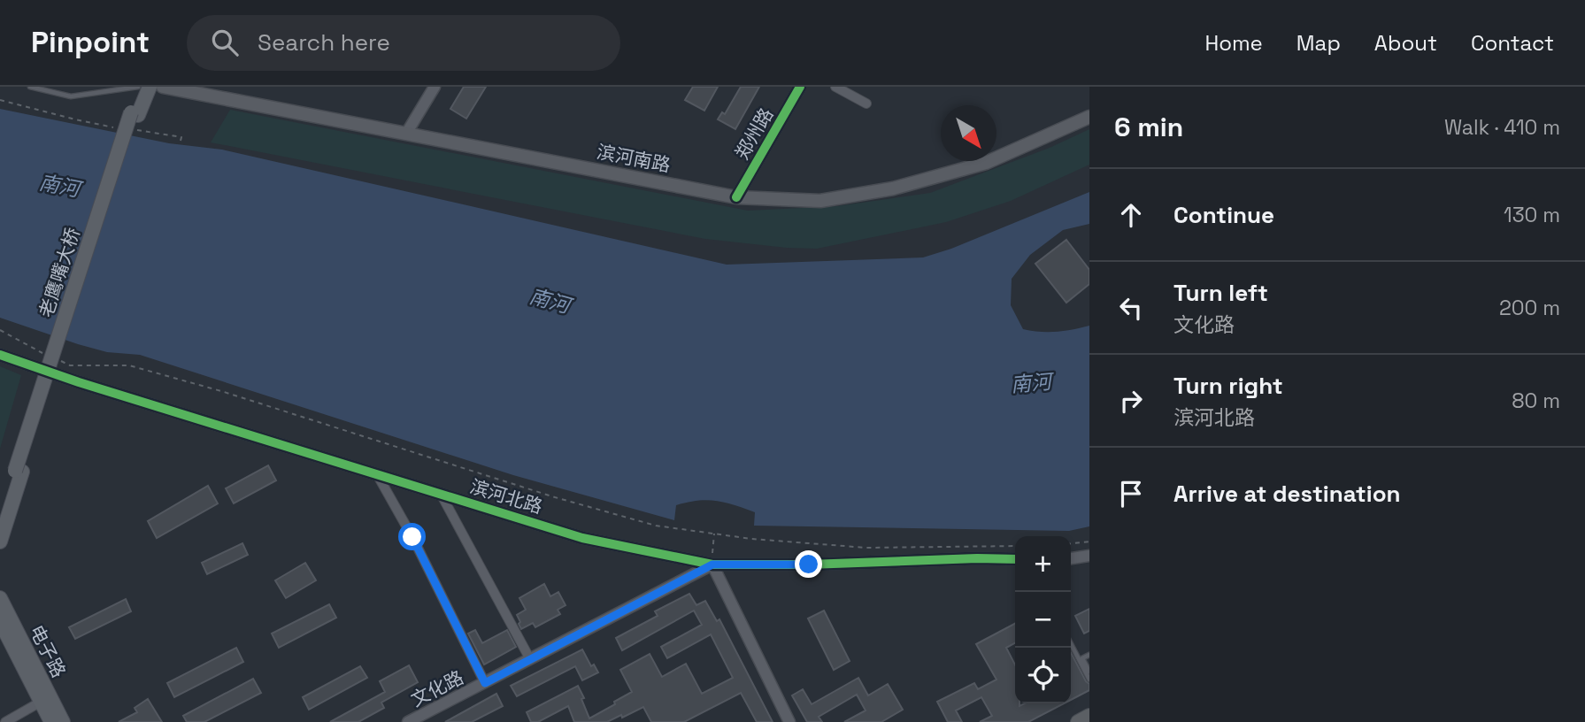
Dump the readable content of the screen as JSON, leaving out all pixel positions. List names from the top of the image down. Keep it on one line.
{"streets":{"main road":["滨河南路","老鹰嘴大桥","电子路"],"street":["郑州路","滨河北路","文化路"]},"crossings":[["郑州路","滨河南路"],["滨河北路","文化路"]],"water":["南河"],"north":"bottom right","page":{"header":"Pinpoint","search":"Search here","nav":["Home","Map","About","Contact"],"heading":["6 min","Walk · 410 m"],"list":[["Continue","130 m"],["Turn left","文化路","200 m"],["Turn right","滨河北路","80 m"],"Arrive at destination"],"map_buttons":["+","−"]}}
